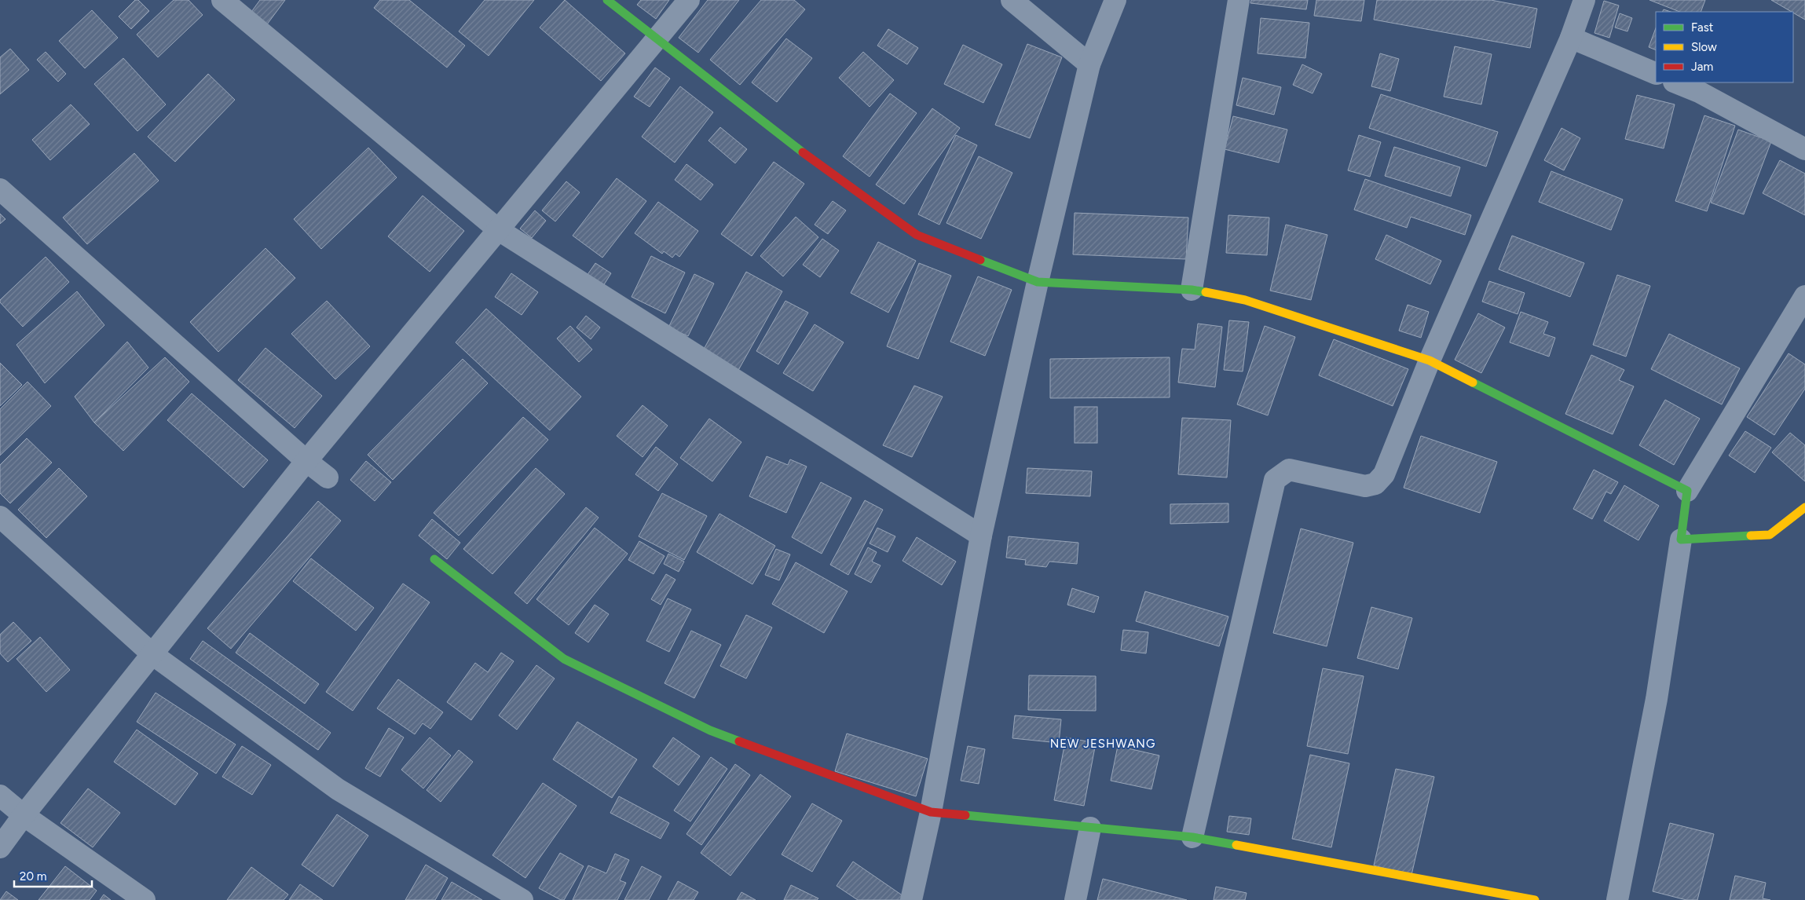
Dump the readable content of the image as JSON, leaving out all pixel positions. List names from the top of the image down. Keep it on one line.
{"districts":["NEW JESHWANG"],"legend":["Fast","Slow","Jam"],"scale_bar":"20 m"}
